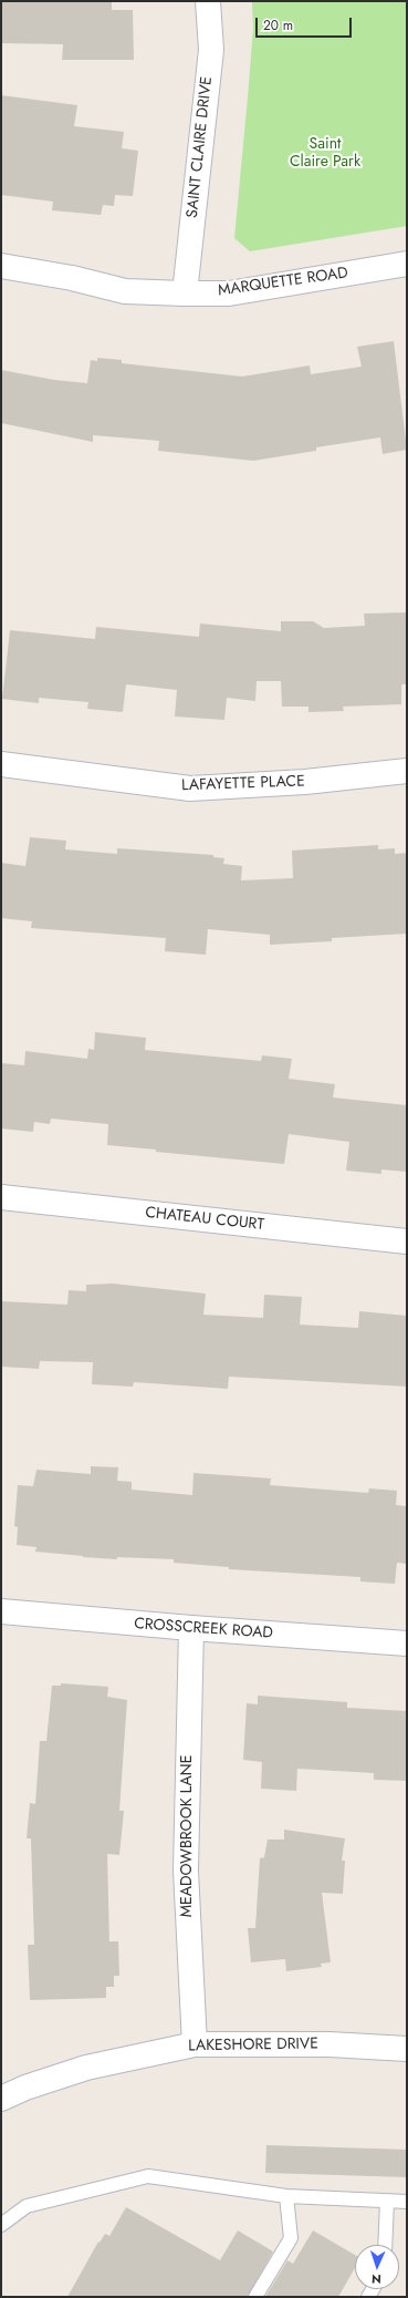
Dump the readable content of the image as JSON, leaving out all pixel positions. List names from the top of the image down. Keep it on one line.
{"streets":{"street":["SAINT CLAIRE DRIVE","MARQUETTE ROAD","LAFAYETTE PLACE","CHATEAU COURT","CROSSCREEK ROAD","MEADOWBROOK LANE","LAKESHORE DRIVE"]},"crossings":[["SAINT CLAIRE DRIVE","MARQUETTE ROAD"],["CROSSCREEK ROAD","MEADOWBROOK LANE"],["MEADOWBROOK LANE","LAKESHORE DRIVE"]],"parks":["Saint Claire Park"],"scale_bar":"20 m","north":"bottom"}
